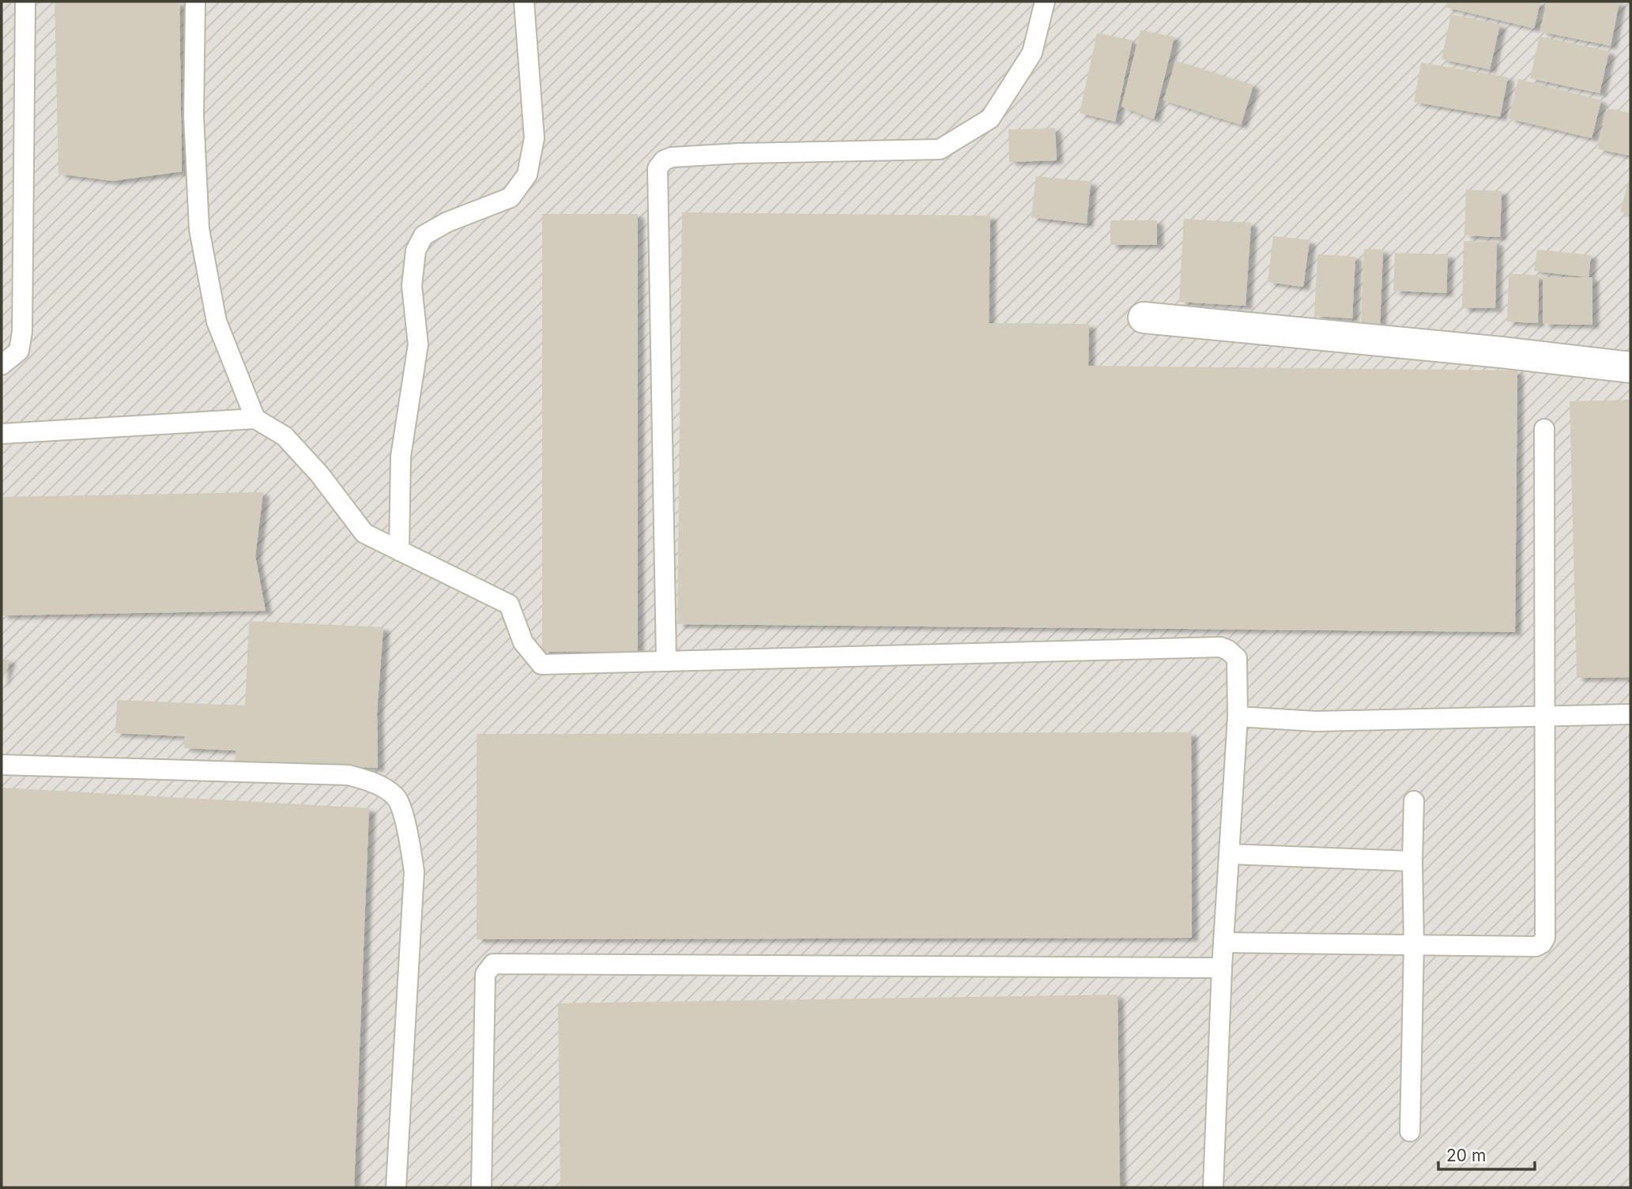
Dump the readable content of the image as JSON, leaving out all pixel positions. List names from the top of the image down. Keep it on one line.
{"scale_bar":"20 m"}
